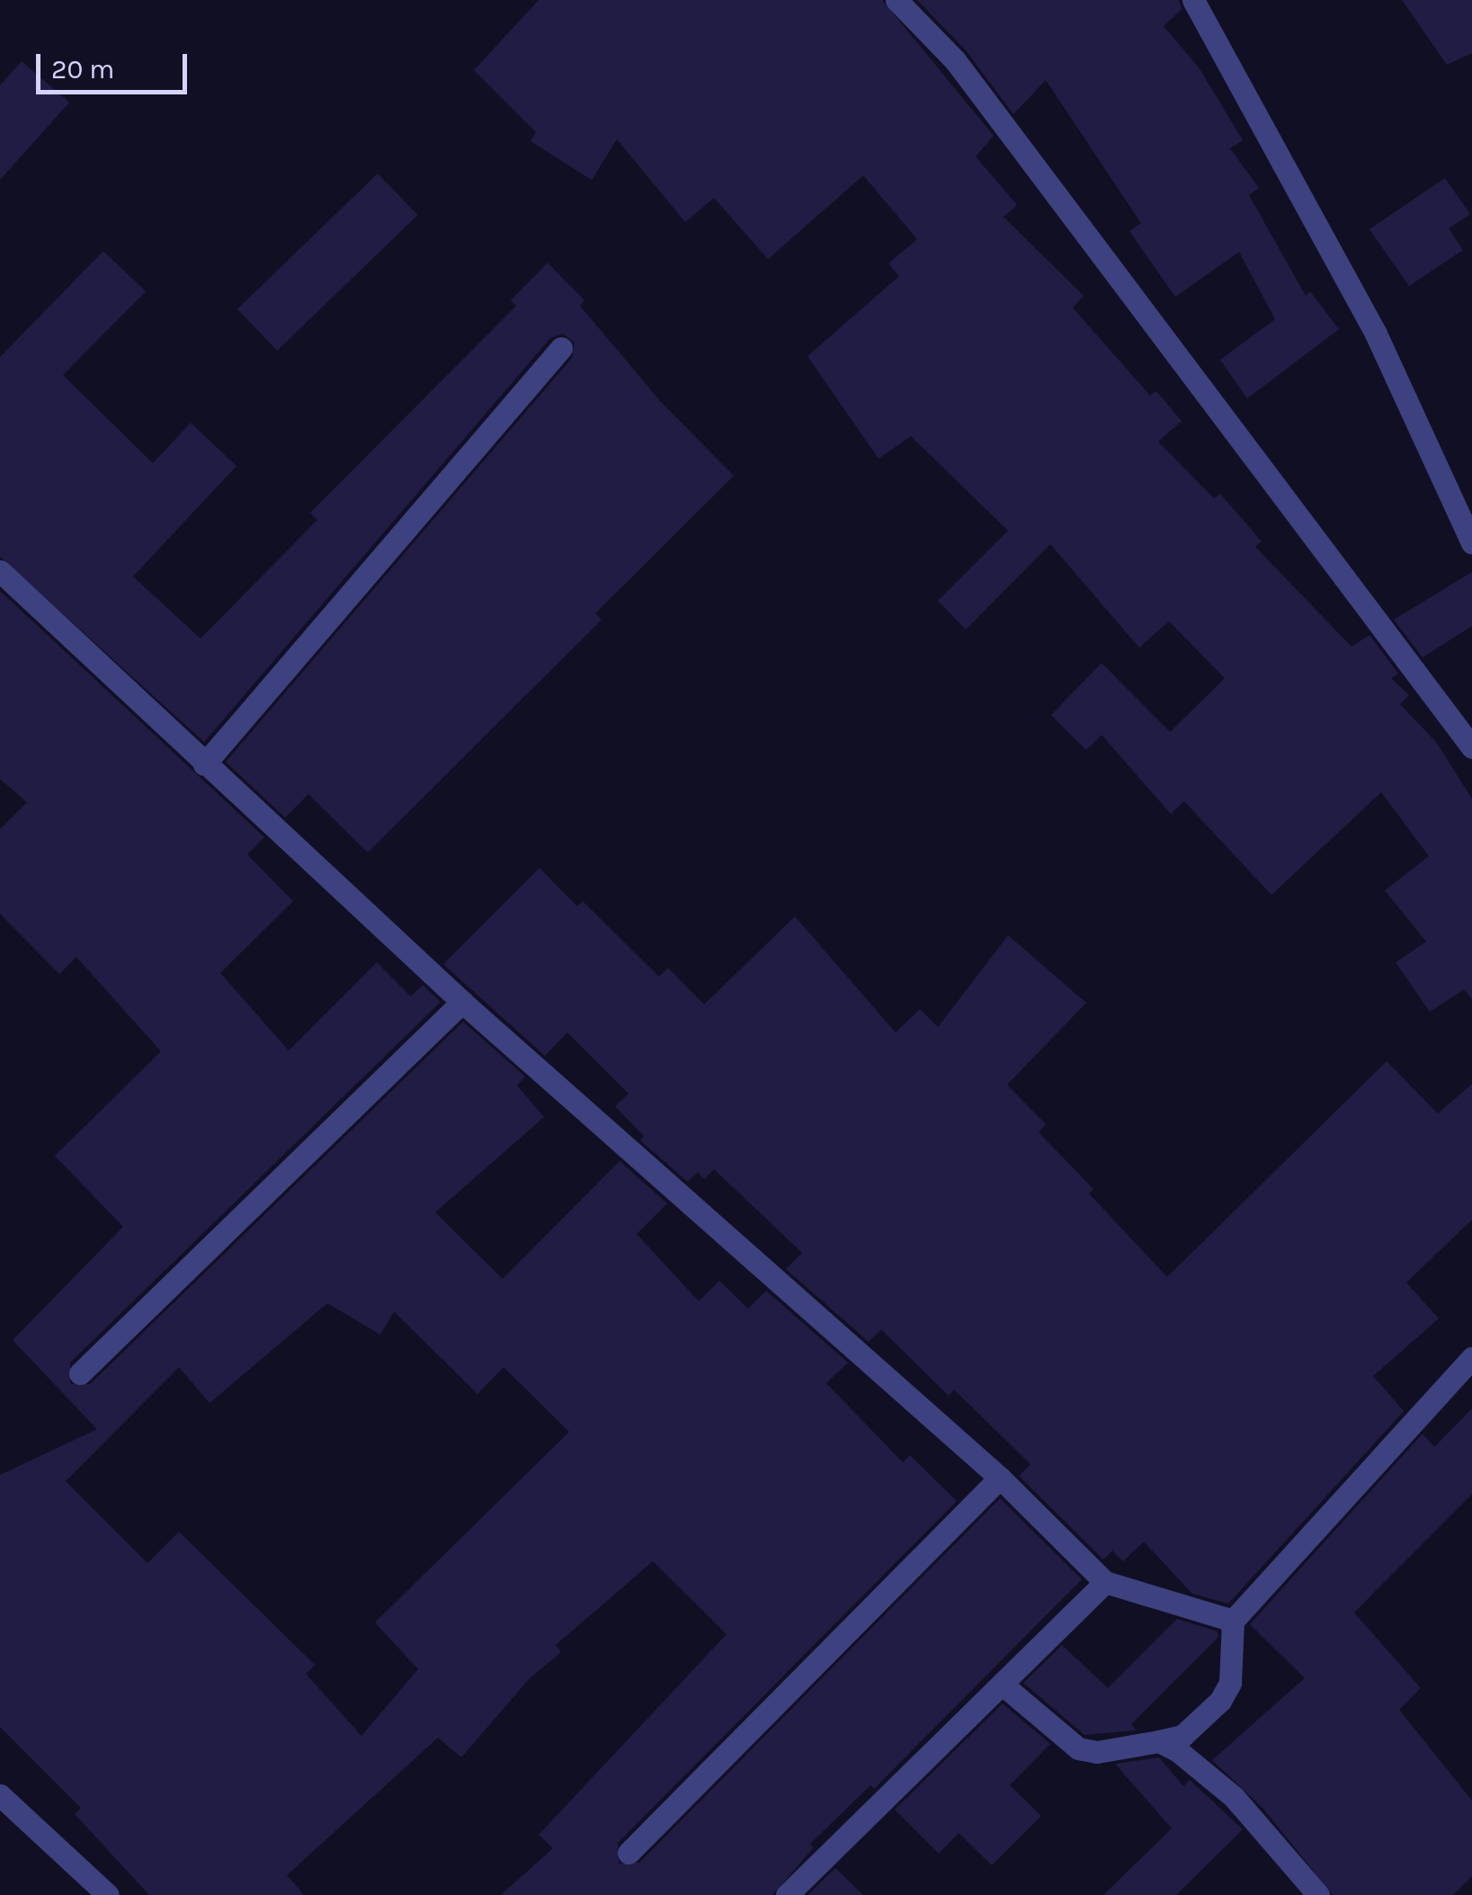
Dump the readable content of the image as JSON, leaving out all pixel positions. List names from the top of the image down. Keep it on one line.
{"scale_bar":"20 m"}
